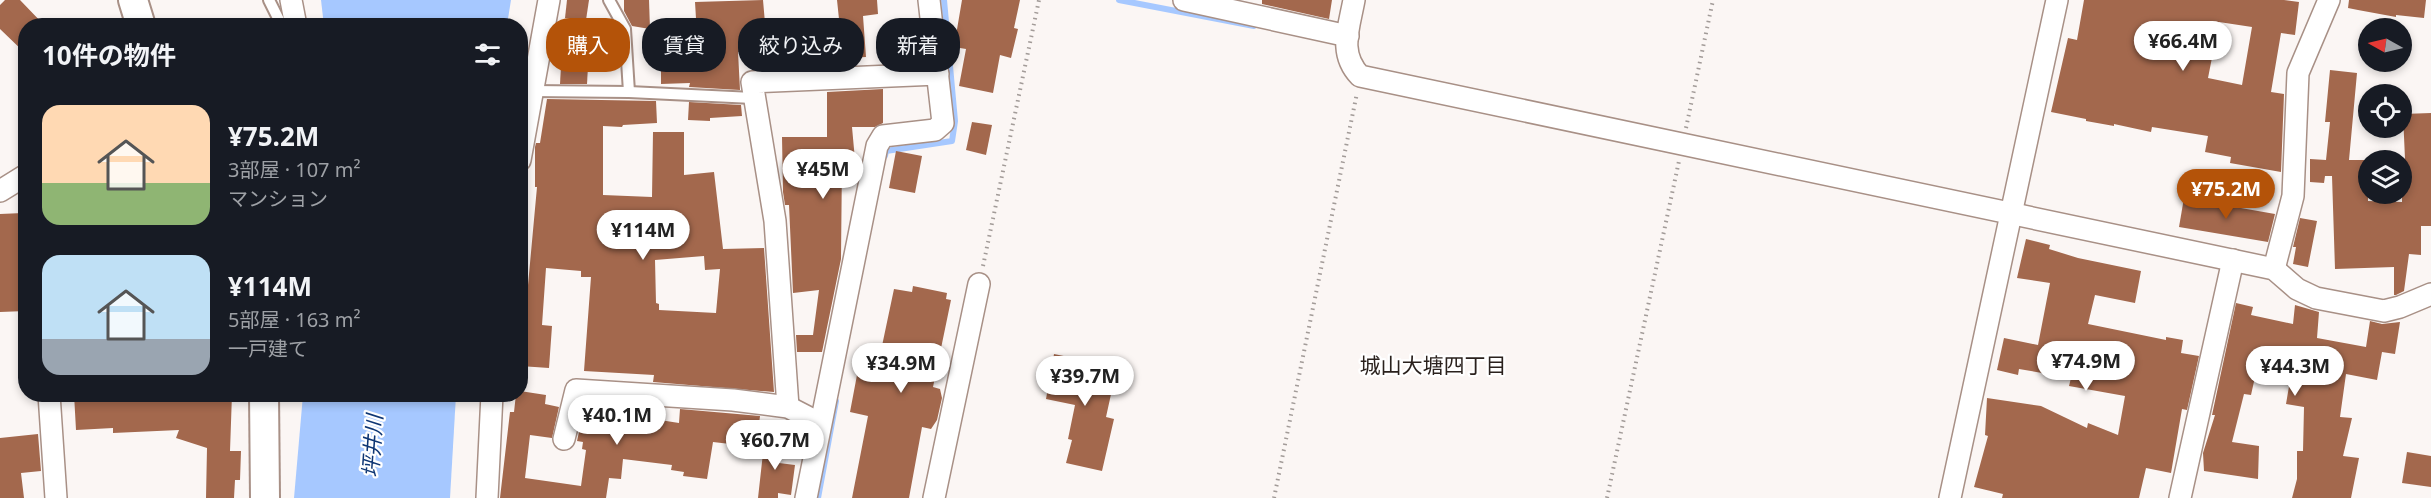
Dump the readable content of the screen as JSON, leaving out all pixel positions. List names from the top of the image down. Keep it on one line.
{"districts":["城山大塘四丁目"],"water":["坪井川"],"north":"left","page":{"chip":["購入","賃貸","絞り込み","新着"],"heading":"10件の物件","price":["¥66.4M","¥45M","¥75.2M","¥114M","¥74.9M","¥34.9M","¥44.3M","¥39.7M","¥40.1M","¥60.7M"],"list":[{"name":"¥75.2M","note":"3部屋 · 107 m² · マンション"},{"name":"¥114M","note":"5部屋 · 163 m² · 一戸建て"}]}}
